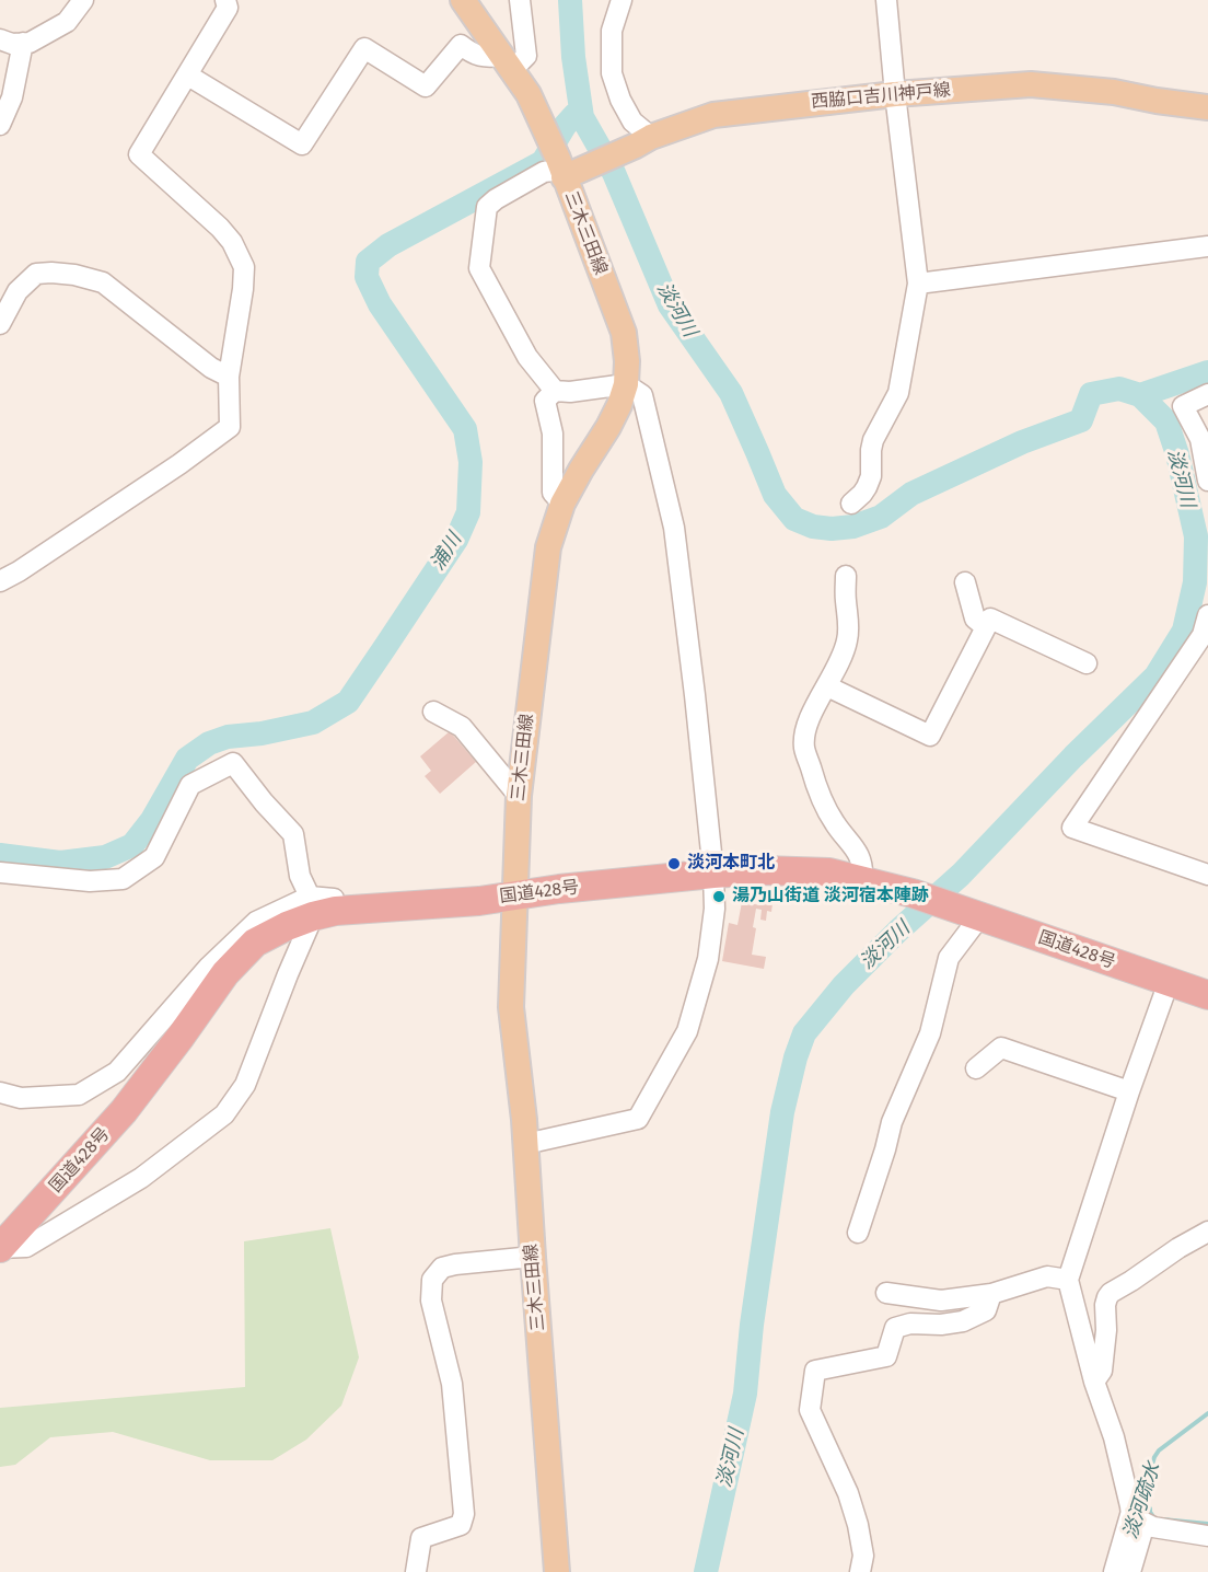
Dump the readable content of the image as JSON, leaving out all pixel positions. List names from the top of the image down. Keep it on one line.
{"streets":{"highway":["国道428号"],"main road":["西脇口吉川神戸線","三木三田線"]},"crossings":[["西脇口吉川神戸線","三木三田線"],["三木三田線","国道428号"]],"water":["淡河川","浦川","淡河疏水"],"places":["淡河本町北","湯乃山街道 淡河宿本陣跡"]}
